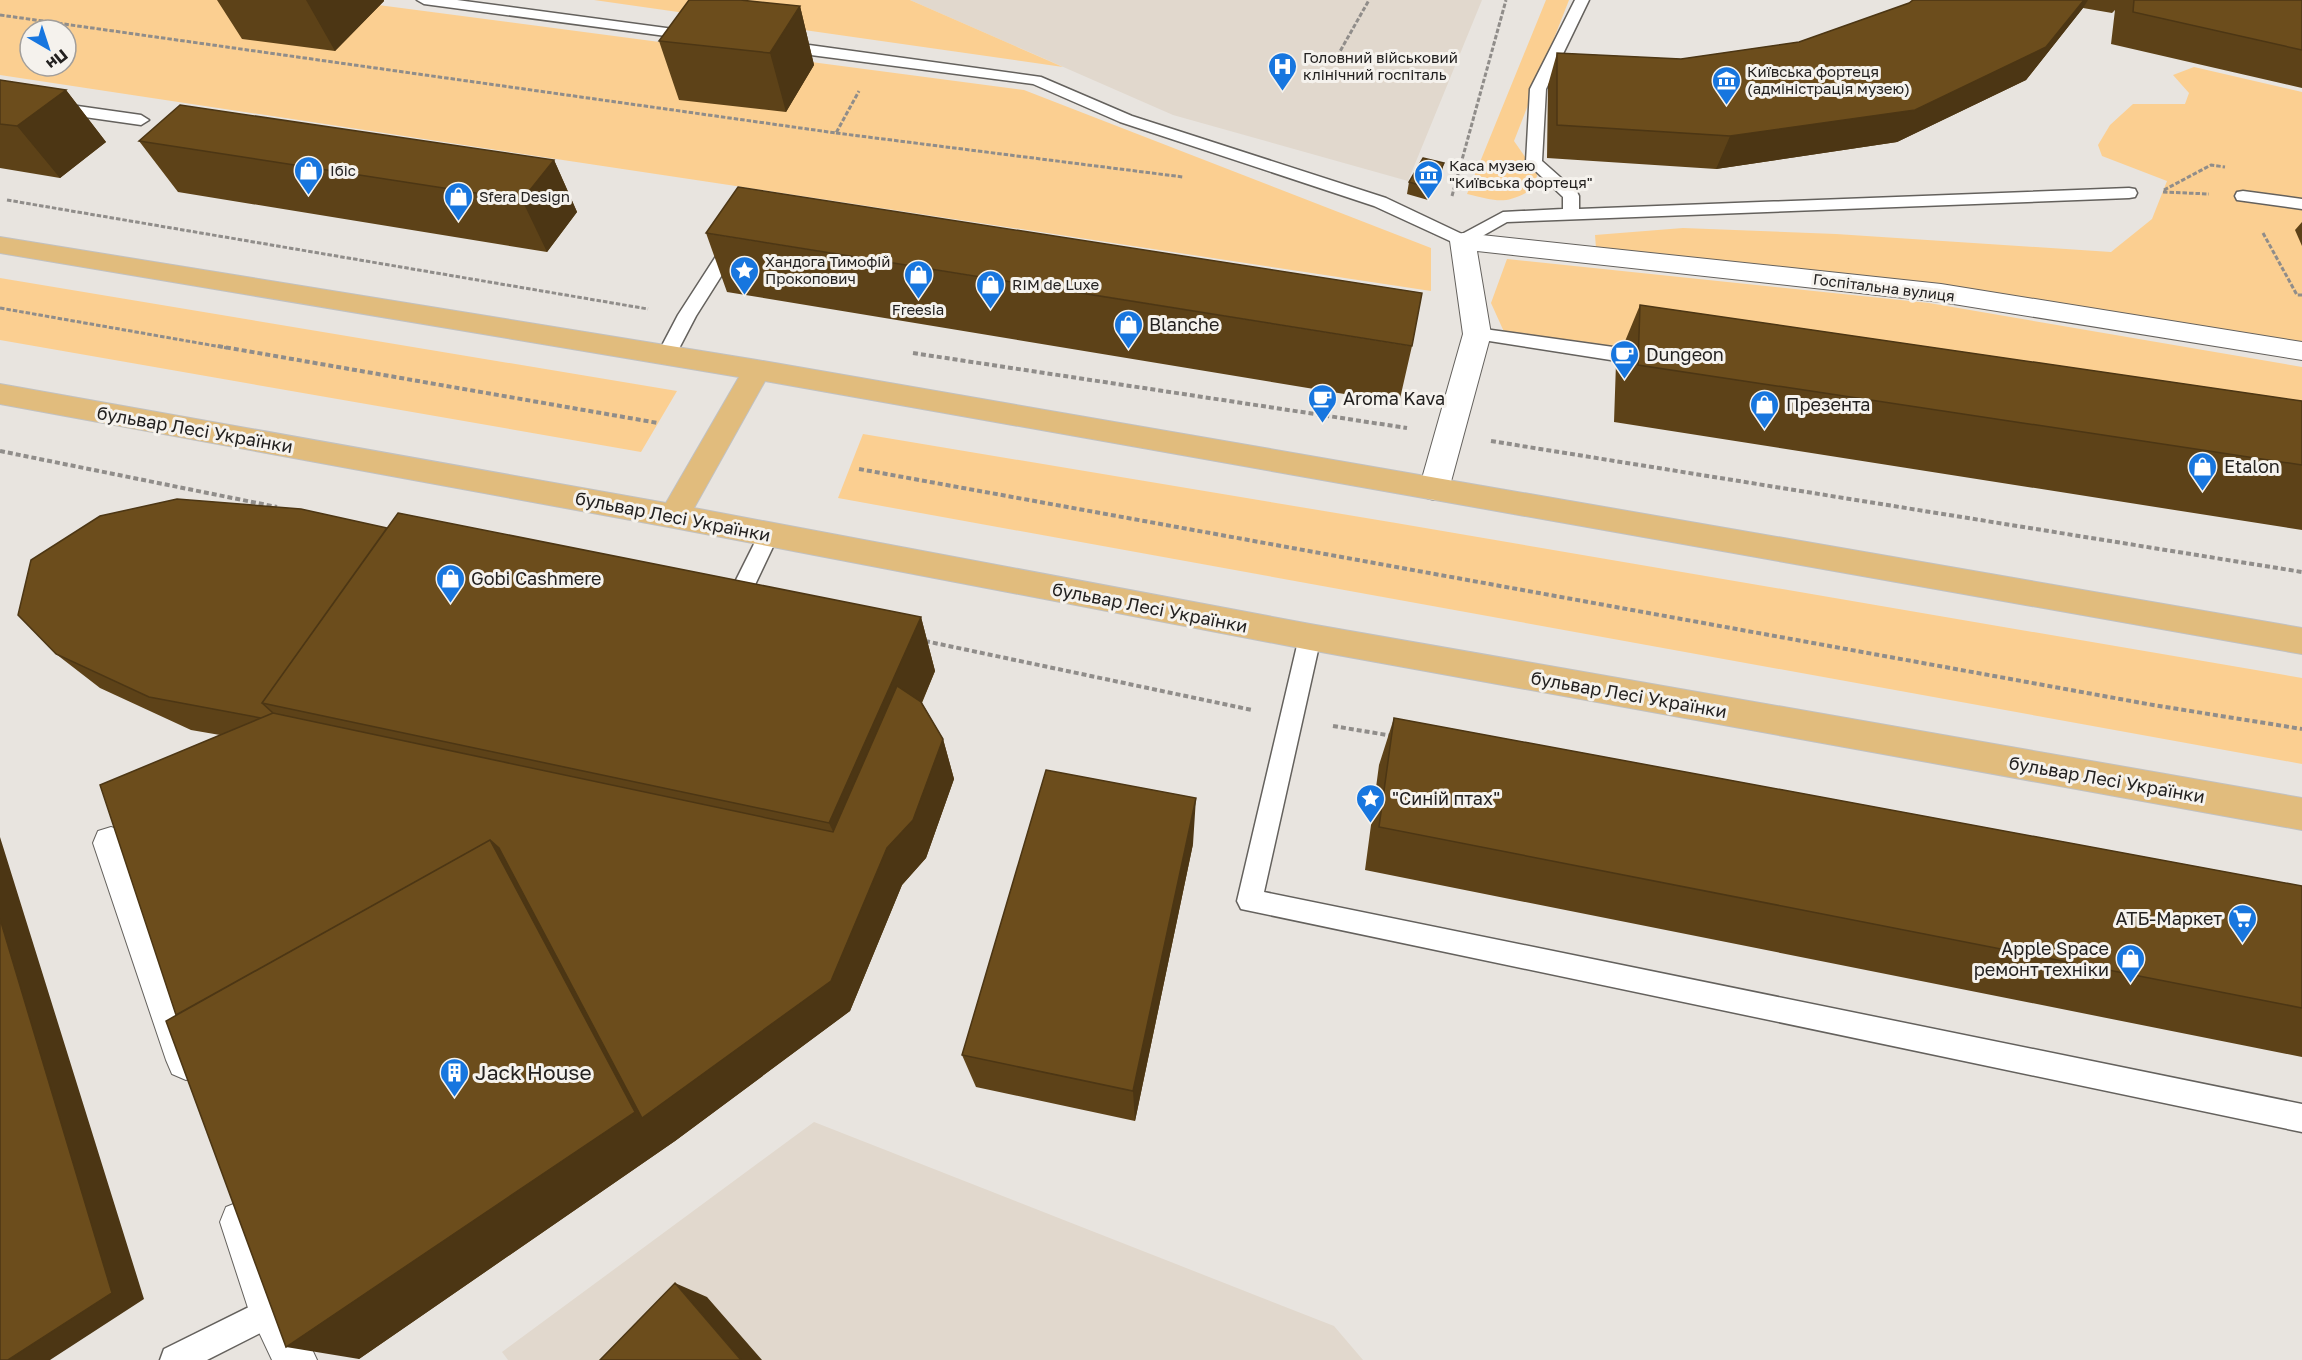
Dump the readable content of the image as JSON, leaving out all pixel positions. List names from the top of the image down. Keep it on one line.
{"streets":{"main road":["бульвар Лесі Українки"],"street":["Госпітальна вулиця"]},"places":{"hospital":["Головний військовий клінічний госпіталь"],"museum":["Київська фортеця (адміністрація музею)","Каса музею \"Київська фортеця\""],"shop":["Ібіс","Sfera Design","Freesia","RIM de Luxe","Blanche","Презента","Etalon","Gobi Cashmere","Apple Space ремонт техніки"],"place":["Хандога Тимофій Прокопович","\"Синій птах\""],"cafe":["Dungeon","Aroma Kava"],"supermarket":["АТБ-Маркет"],"building":["Jack House"]},"north":"bottom right"}
